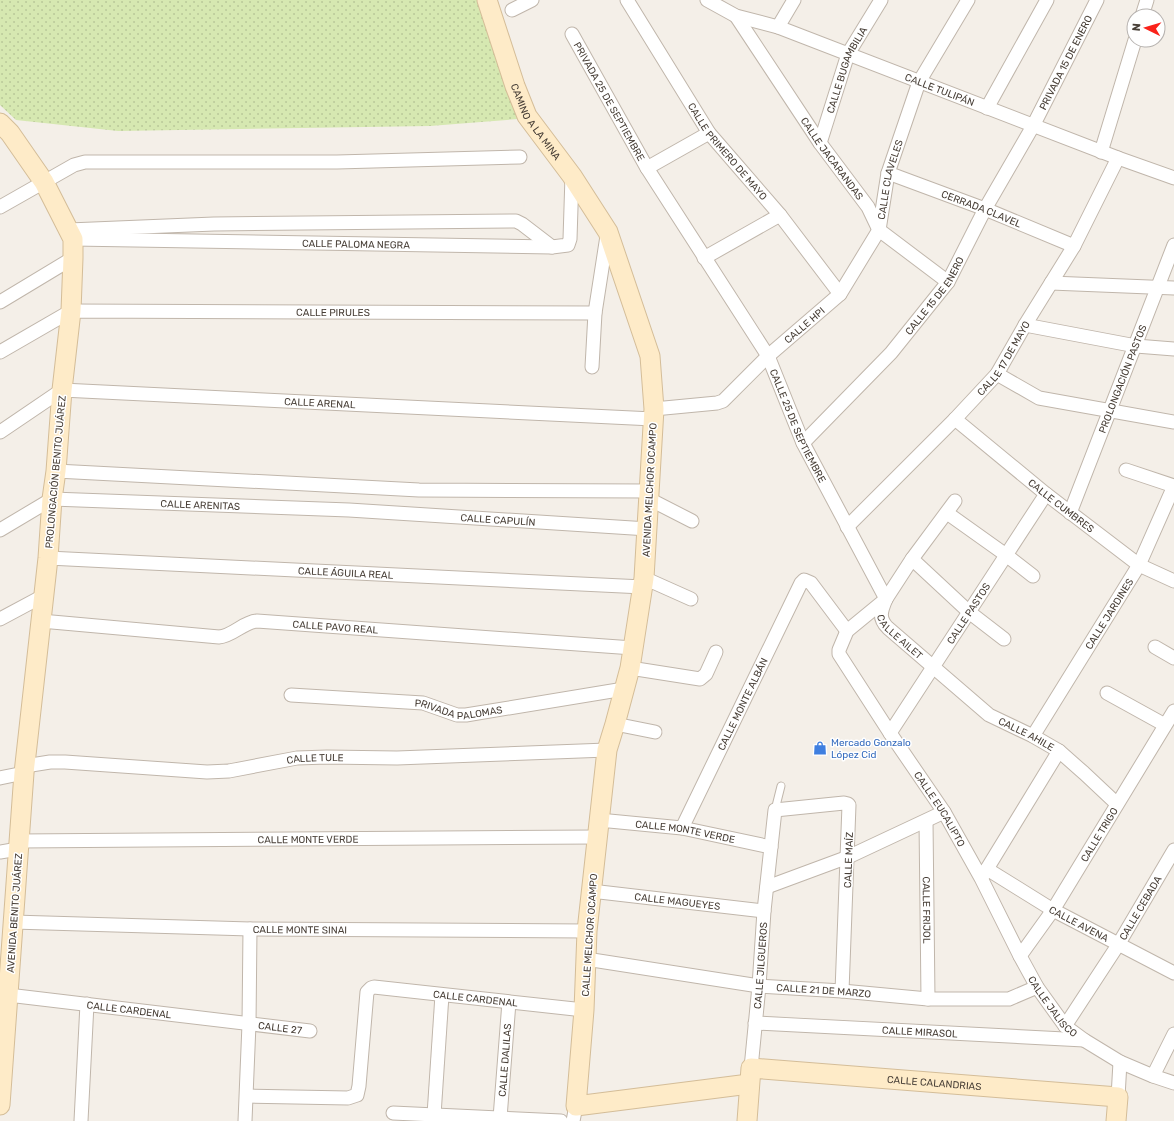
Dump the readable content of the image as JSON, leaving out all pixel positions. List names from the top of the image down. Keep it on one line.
{"streets":{"street":["PRIVADA 15 DE ENERO","CALLE BUGAMBILIA","CALLE TULIPÁN","PRIVADA 25 DE SEPTIEMBRE","CAMINO A LA MINA","CALLE PRIMERO DE MAYO","CALLE JACARANDAS","CALLE CLAVELES","CERRADA CLAVEL","CALLE PALOMA NEGRA","CALLE 15 DE ENERO","CALLE PIRULES","CALLE HPI","CALLE 17 DE MAYO","PROLONGACIÓN PASTOS","CALLE ARENAL","CALLE 25 DE SEPTIEMBRE","PROLONGACIÓN BENITO JUÁREZ","AVENIDA MELCHOR OCAMPO","CALLE ARENITAS","CALLE CUMBRES","CALLE CAPULÍN","CALLE ÁGUILA REAL","CALLE PASTOS","CALLE JARDINES","CALLE PAVO REAL","CALLE AILET","CALLE MONTE ALBÁN","PRIVADA PALOMAS","CALLE AHILE","CALLE TULE","CALLE EUCALIPTO","CALLE MONTE VERDE","CALLE TRIGO","CALLE MAÍZ","CALLE MAGUEYES","CALLE CEBADA","CALLE FRIJOL","AVENIDA BENITO JUÁREZ","CALLE AVENA","CALLE MONTE SINAI","CALLE MELCHOR OCAMPO","CALLE JILGUEROS","CALLE 21 DE MARZO","CALLE CARDENAL","CALLE JALISCO","CALLE 27","CALLE MIRASOL","CALLE DALILAS","CALLE CALANDRIAS"]},"crossings":[["PRIVADA 15 DE ENERO","CALLE TULIPÁN"],["PRIVADA 15 DE ENERO","CALLE 15 DE ENERO"],["CALLE BUGAMBILIA","CALLE TULIPÁN"],["CALLE BUGAMBILIA","CALLE JACARANDAS"],["CALLE TULIPÁN","CALLE JACARANDAS"],["CALLE TULIPÁN","CALLE CLAVELES"],["CALLE TULIPÁN","CALLE 15 DE ENERO"],["CALLE TULIPÁN","CALLE 17 DE MAYO"],["PRIVADA 25 DE SEPTIEMBRE","CALLE 25 DE SEPTIEMBRE"],["CAMINO A LA MINA","CALLE PALOMA NEGRA"],["CAMINO A LA MINA","AVENIDA MELCHOR OCAMPO"],["CALLE PRIMERO DE MAYO","CALLE CLAVELES"],["CALLE PRIMERO DE MAYO","CALLE HPI"],["CALLE JACARANDAS","CALLE CLAVELES"],["CALLE JACARANDAS","CALLE 15 DE ENERO"],["CALLE CLAVELES","CERRADA CLAVEL"],["CALLE CLAVELES","CALLE HPI"],["CERRADA CLAVEL","CALLE 15 DE ENERO"],["CERRADA CLAVEL","CALLE 17 DE MAYO"],["CALLE PALOMA NEGRA","PROLONGACIÓN BENITO JUÁREZ"],["CALLE 15 DE ENERO","CALLE 25 DE SEPTIEMBRE"],["CALLE PIRULES","PROLONGACIÓN BENITO JUÁREZ"],["CALLE HPI","CALLE ARENAL"],["CALLE HPI","CALLE 25 DE SEPTIEMBRE"],["CALLE HPI","AVENIDA MELCHOR OCAMPO"],["CALLE 17 DE MAYO","CALLE 25 DE SEPTIEMBRE"],["CALLE 17 DE MAYO","CALLE CUMBRES"],["PROLONGACIÓN PASTOS","CALLE CUMBRES"],["CALLE ARENAL","PROLONGACIÓN BENITO JUÁREZ"],["CALLE ARENAL","AVENIDA MELCHOR OCAMPO"],["CALLE 25 DE SEPTIEMBRE","CALLE AILET"],["PROLONGACIÓN BENITO JUÁREZ","CALLE ARENITAS"],["PROLONGACIÓN BENITO JUÁREZ","CALLE ÁGUILA REAL"],["PROLONGACIÓN BENITO JUÁREZ","CALLE PAVO REAL"],["PROLONGACIÓN BENITO JUÁREZ","CALLE TULE"],["PROLONGACIÓN BENITO JUÁREZ","CALLE MONTE VERDE"],["PROLONGACIÓN BENITO JUÁREZ","AVENIDA BENITO JUÁREZ"],["AVENIDA MELCHOR OCAMPO","CALLE CAPULÍN"],["AVENIDA MELCHOR OCAMPO","CALLE ÁGUILA REAL"],["AVENIDA MELCHOR OCAMPO","CALLE PAVO REAL"],["AVENIDA MELCHOR OCAMPO","PRIVADA PALOMAS"],["AVENIDA MELCHOR OCAMPO","CALLE TULE"],["AVENIDA MELCHOR OCAMPO","CALLE MELCHOR OCAMPO"],["CALLE ARENITAS","CALLE CAPULÍN"],["CALLE CUMBRES","CALLE PASTOS"],["CALLE CUMBRES","CALLE JARDINES"],["CALLE PASTOS","CALLE AILET"],["CALLE PASTOS","CALLE AHILE"],["CALLE PASTOS","CALLE EUCALIPTO"],["CALLE JARDINES","CALLE AHILE"],["CALLE AILET","CALLE AHILE"],["CALLE MONTE ALBÁN","CALLE EUCALIPTO"],["CALLE MONTE ALBÁN","CALLE MONTE VERDE"],["CALLE AHILE","CALLE TRIGO"],["CALLE TULE","CALLE MELCHOR OCAMPO"],["CALLE EUCALIPTO","CALLE AVENA"],["CALLE EUCALIPTO","CALLE JALISCO"],["CALLE MONTE VERDE","AVENIDA BENITO JUÁREZ"],["CALLE MONTE VERDE","CALLE MELCHOR OCAMPO"],["CALLE MONTE VERDE","CALLE JILGUEROS"],["CALLE TRIGO","CALLE AVENA"],["CALLE TRIGO","CALLE JALISCO"],["CALLE MAÍZ","CALLE JILGUEROS"],["CALLE MAÍZ","CALLE 21 DE MARZO"],["CALLE MAGUEYES","CALLE MELCHOR OCAMPO"],["CALLE MAGUEYES","CALLE JILGUEROS"],["CALLE CEBADA","CALLE AVENA"],["CALLE CEBADA","CALLE JALISCO"],["CALLE FRIJOL","CALLE 21 DE MARZO"],["AVENIDA BENITO JUÁREZ","CALLE MONTE SINAI"],["AVENIDA BENITO JUÁREZ","CALLE CARDENAL"],["CALLE AVENA","CALLE JALISCO"],["CALLE MONTE SINAI","CALLE MELCHOR OCAMPO"],["CALLE MELCHOR OCAMPO","CALLE 21 DE MARZO"],["CALLE MELCHOR OCAMPO","CALLE CARDENAL"],["CALLE MELCHOR OCAMPO","CALLE CALANDRIAS"],["CALLE JILGUEROS","CALLE 21 DE MARZO"],["CALLE JILGUEROS","CALLE MIRASOL"],["CALLE JILGUEROS","CALLE CALANDRIAS"],["CALLE 21 DE MARZO","CALLE JALISCO"],["CALLE CARDENAL","CALLE 27"],["CALLE CARDENAL","CALLE DALILAS"],["CALLE JALISCO","CALLE MIRASOL"]],"places":{"shop":["Mercado Gonzalo López Cid"]},"north":"left"}
